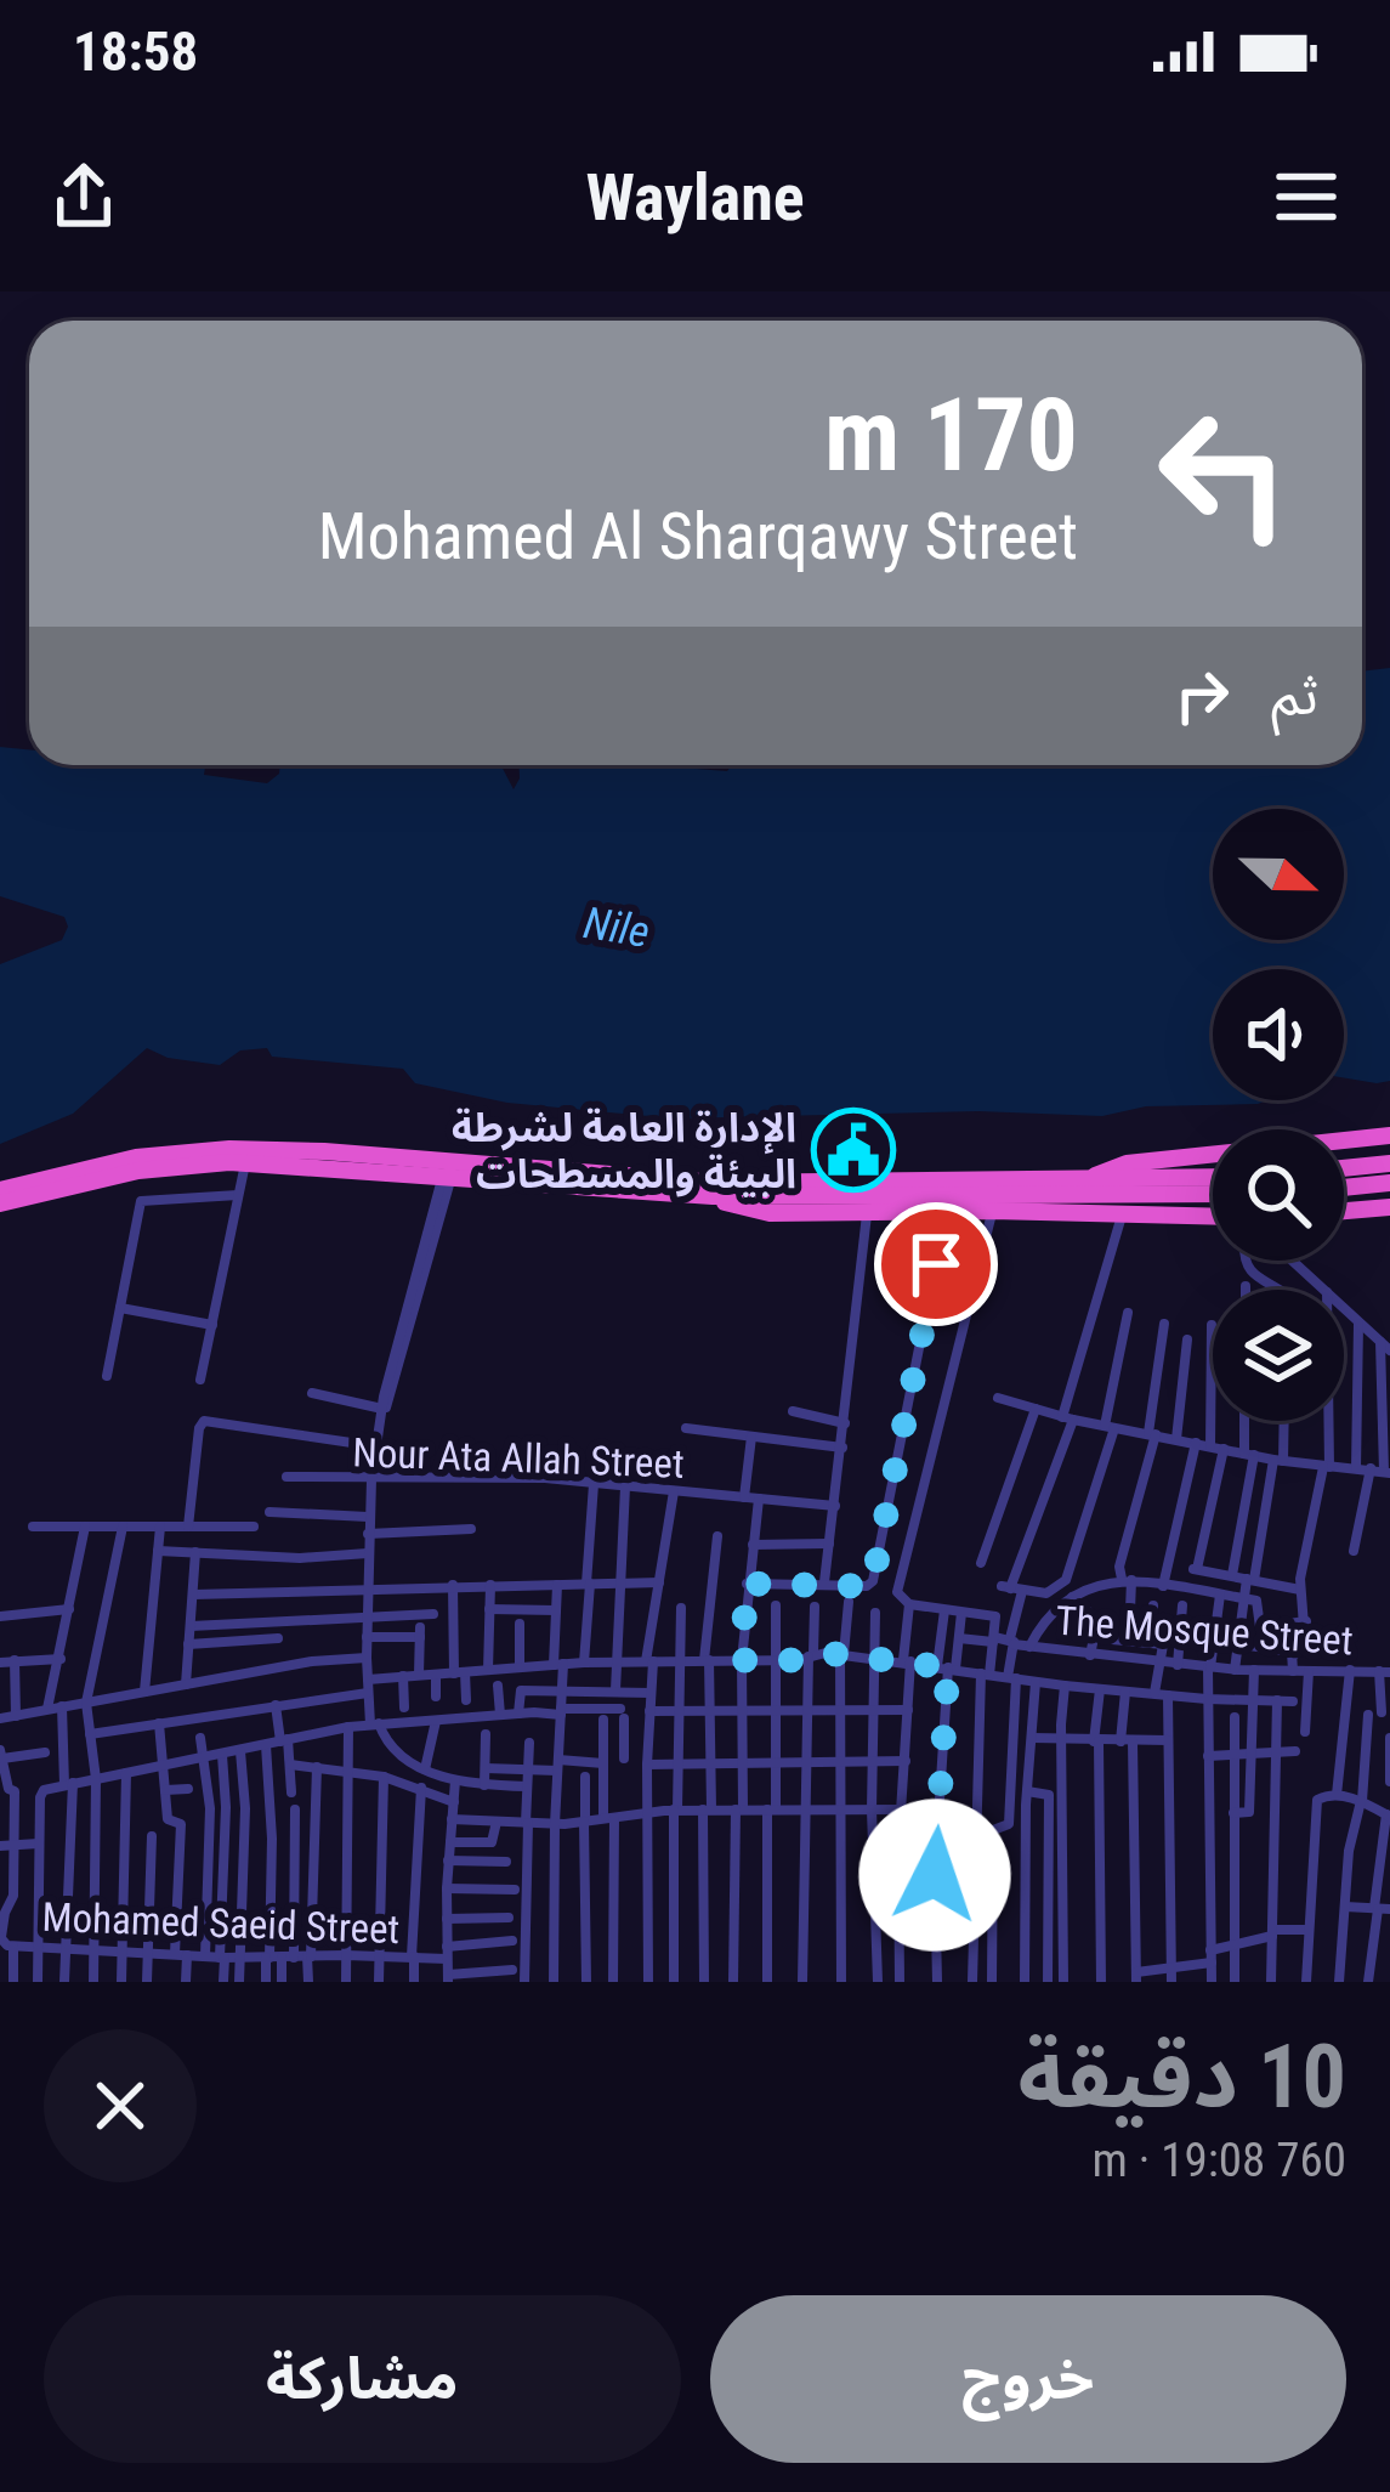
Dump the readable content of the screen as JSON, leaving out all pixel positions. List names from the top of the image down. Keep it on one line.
{"streets":{"street":["Nour Ata Allah Street","The Mosque Street","Mohamed Saeid Street"]},"water":["Nile"],"places":{"public building":["الإدارة العامة لشرطة البيئة والمسطحات"]},"north":"right","page":{"status":"18:58","header":"Waylane","turn":["170 m","Mohamed Al Sharqawy Street"],"then":"ثم","heading":["10 دقيقة","760 m · 19:08"],"buttons":["خروج","مشاركة"]}}
